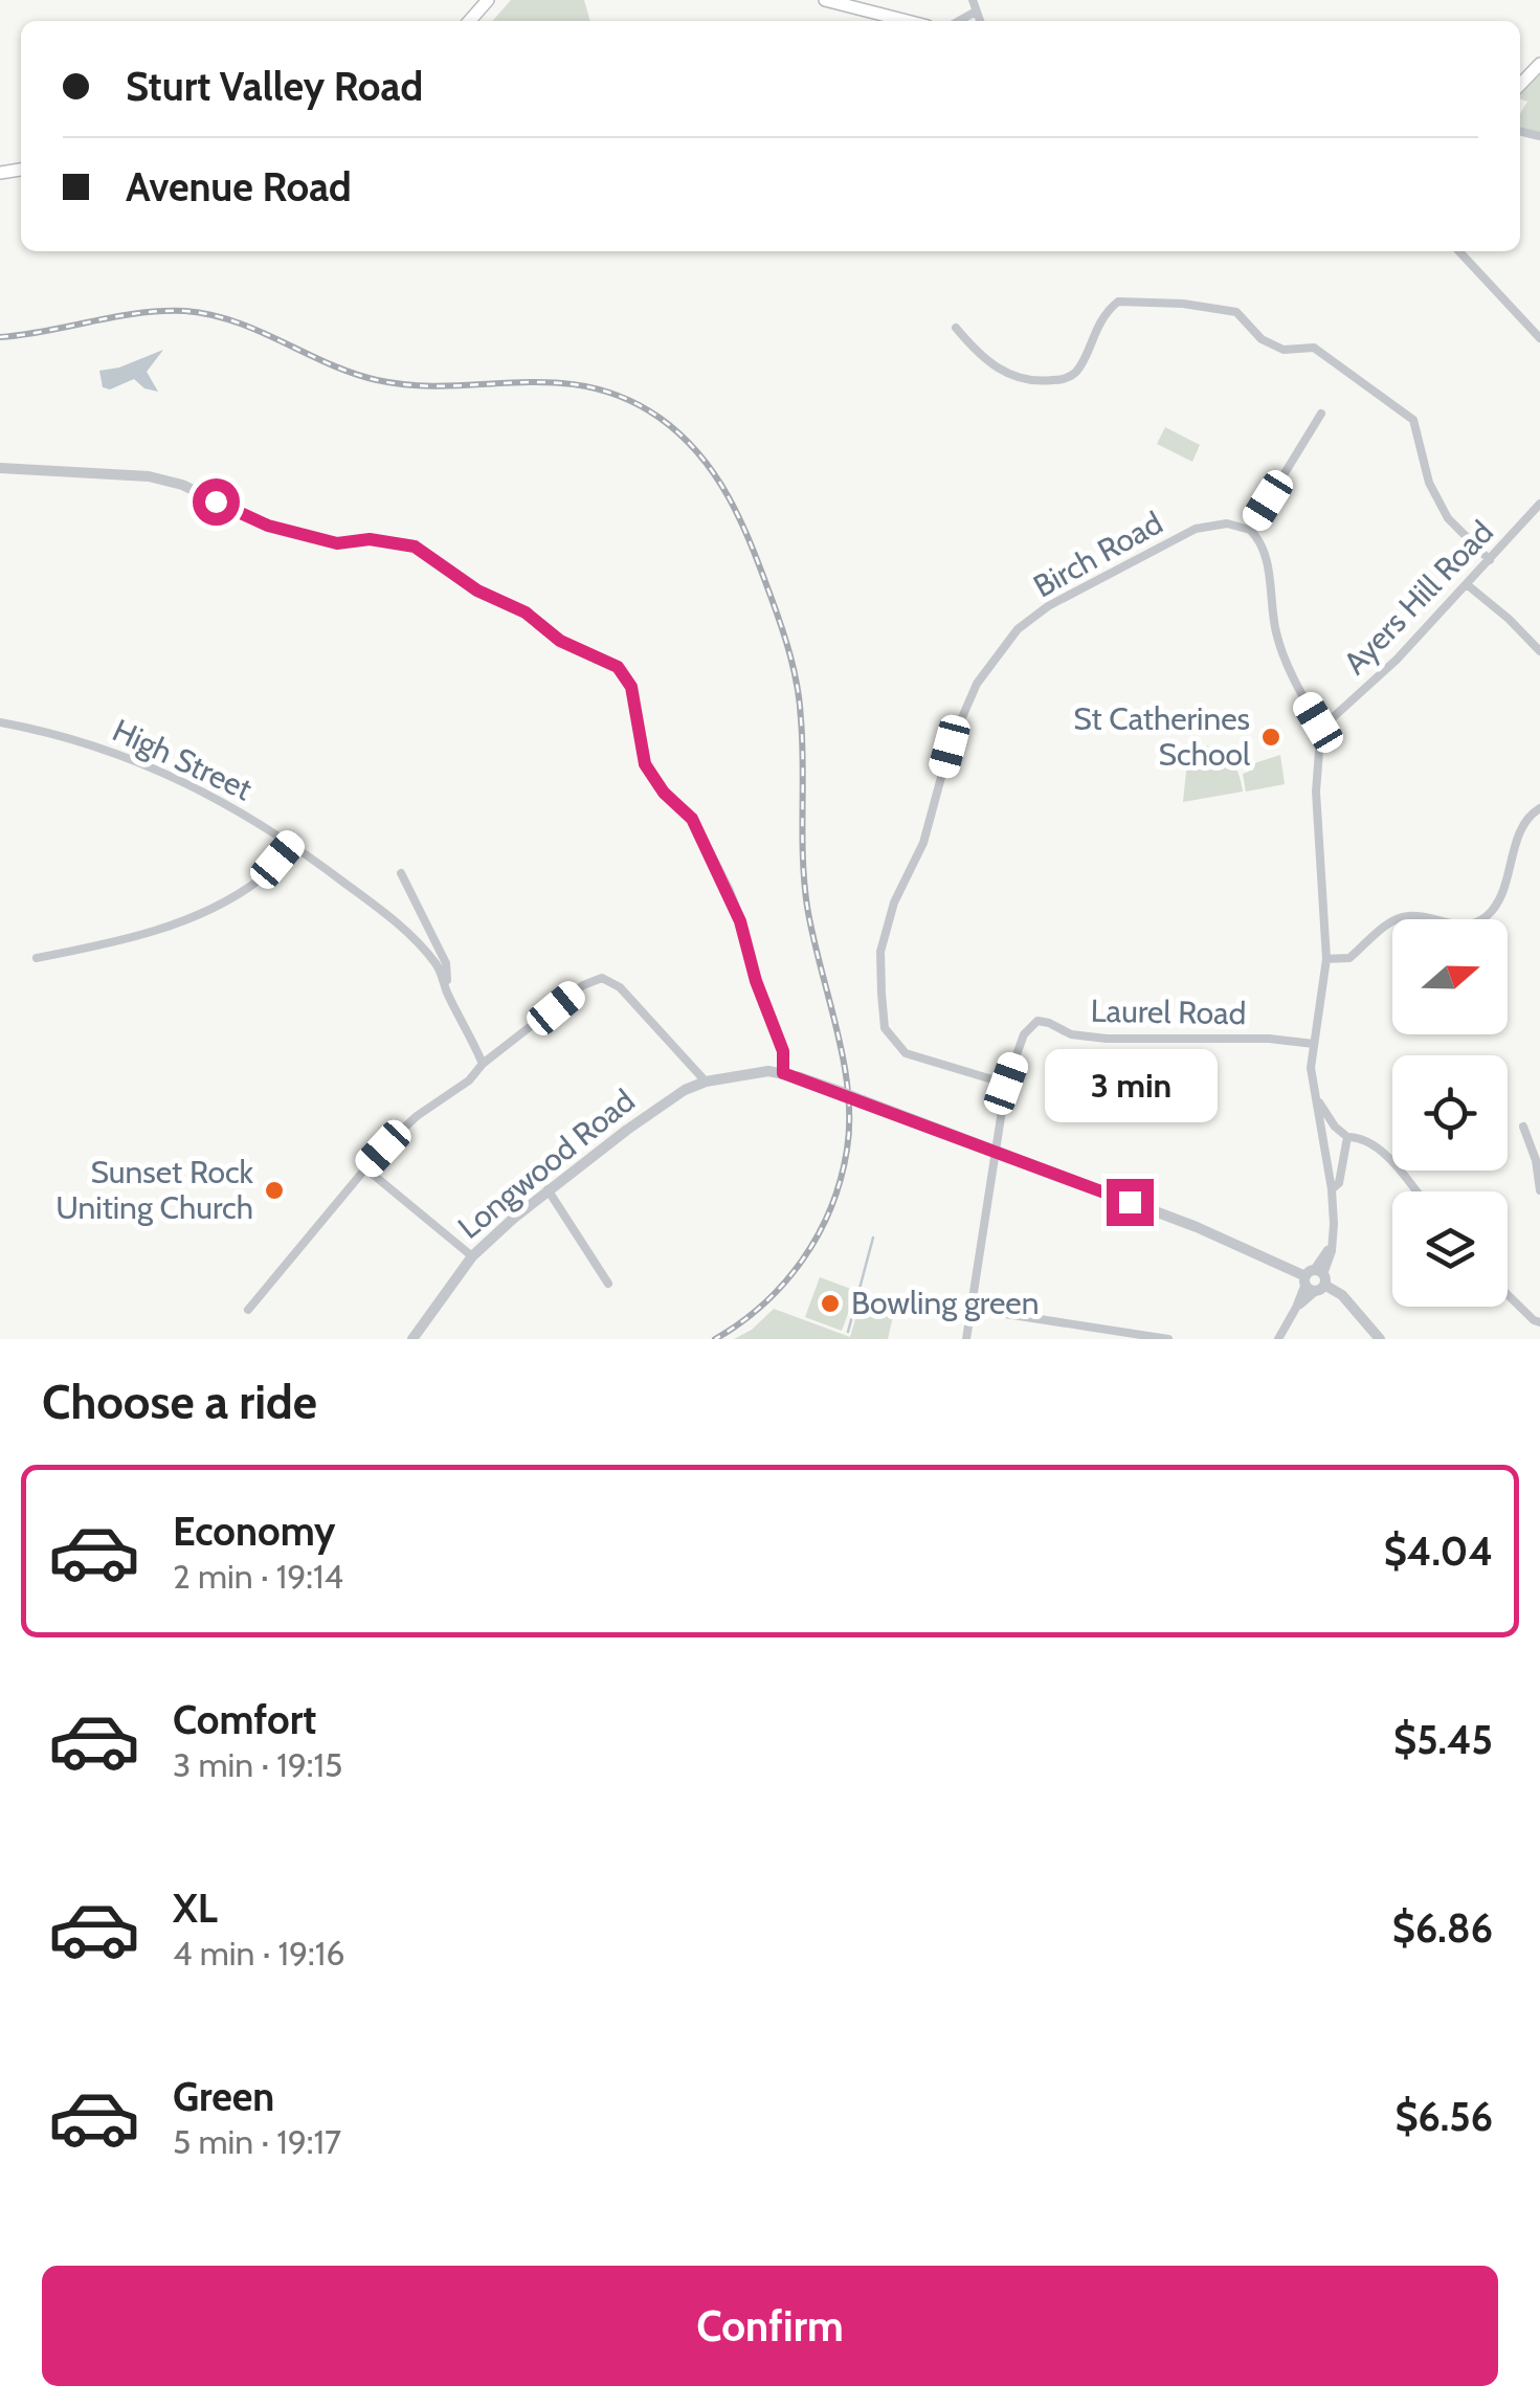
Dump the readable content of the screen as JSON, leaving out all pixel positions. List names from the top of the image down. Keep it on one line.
{"streets":{"street":["Birch Road","Ayers Hill Road","High Street","Laurel Road","Longwood Road"]},"crossings":[["Birch Road","Laurel Road"],["Laurel Road","Longwood Road"]],"places":["St Catherines School","Sunset Rock Uniting Church","Bowling green"],"north":"right","page":{"banner":["Sturt Valley Road","Avenue Road"],"bubble":"3 min","heading":"Choose a ride","list":[{"name":"Economy","note":"2 min · 19:14","value":"$4.04"},{"name":"Comfort","note":"3 min · 19:15","value":"$5.45"},{"name":"XL","note":"4 min · 19:16","value":"$6.86"},{"name":"Green","note":"5 min · 19:17","value":"$6.56"}],"buttons":"Confirm"}}
